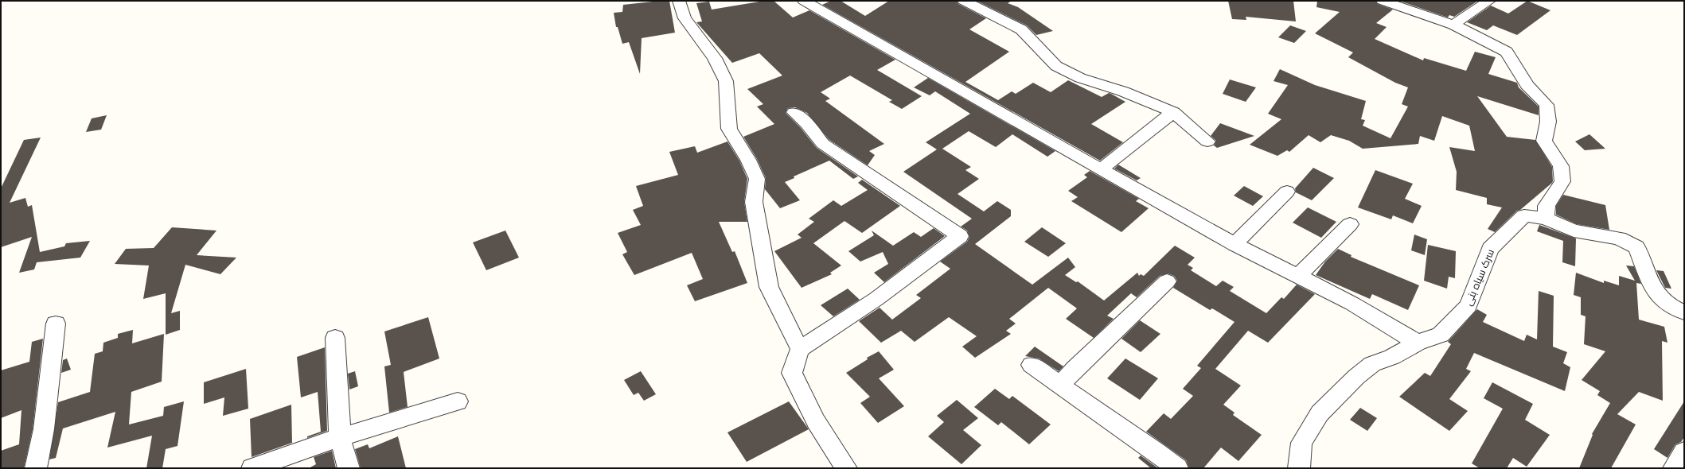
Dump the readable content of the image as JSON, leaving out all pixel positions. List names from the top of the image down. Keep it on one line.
{"streets":{"street":["سرک سیاه بنی"]}}
